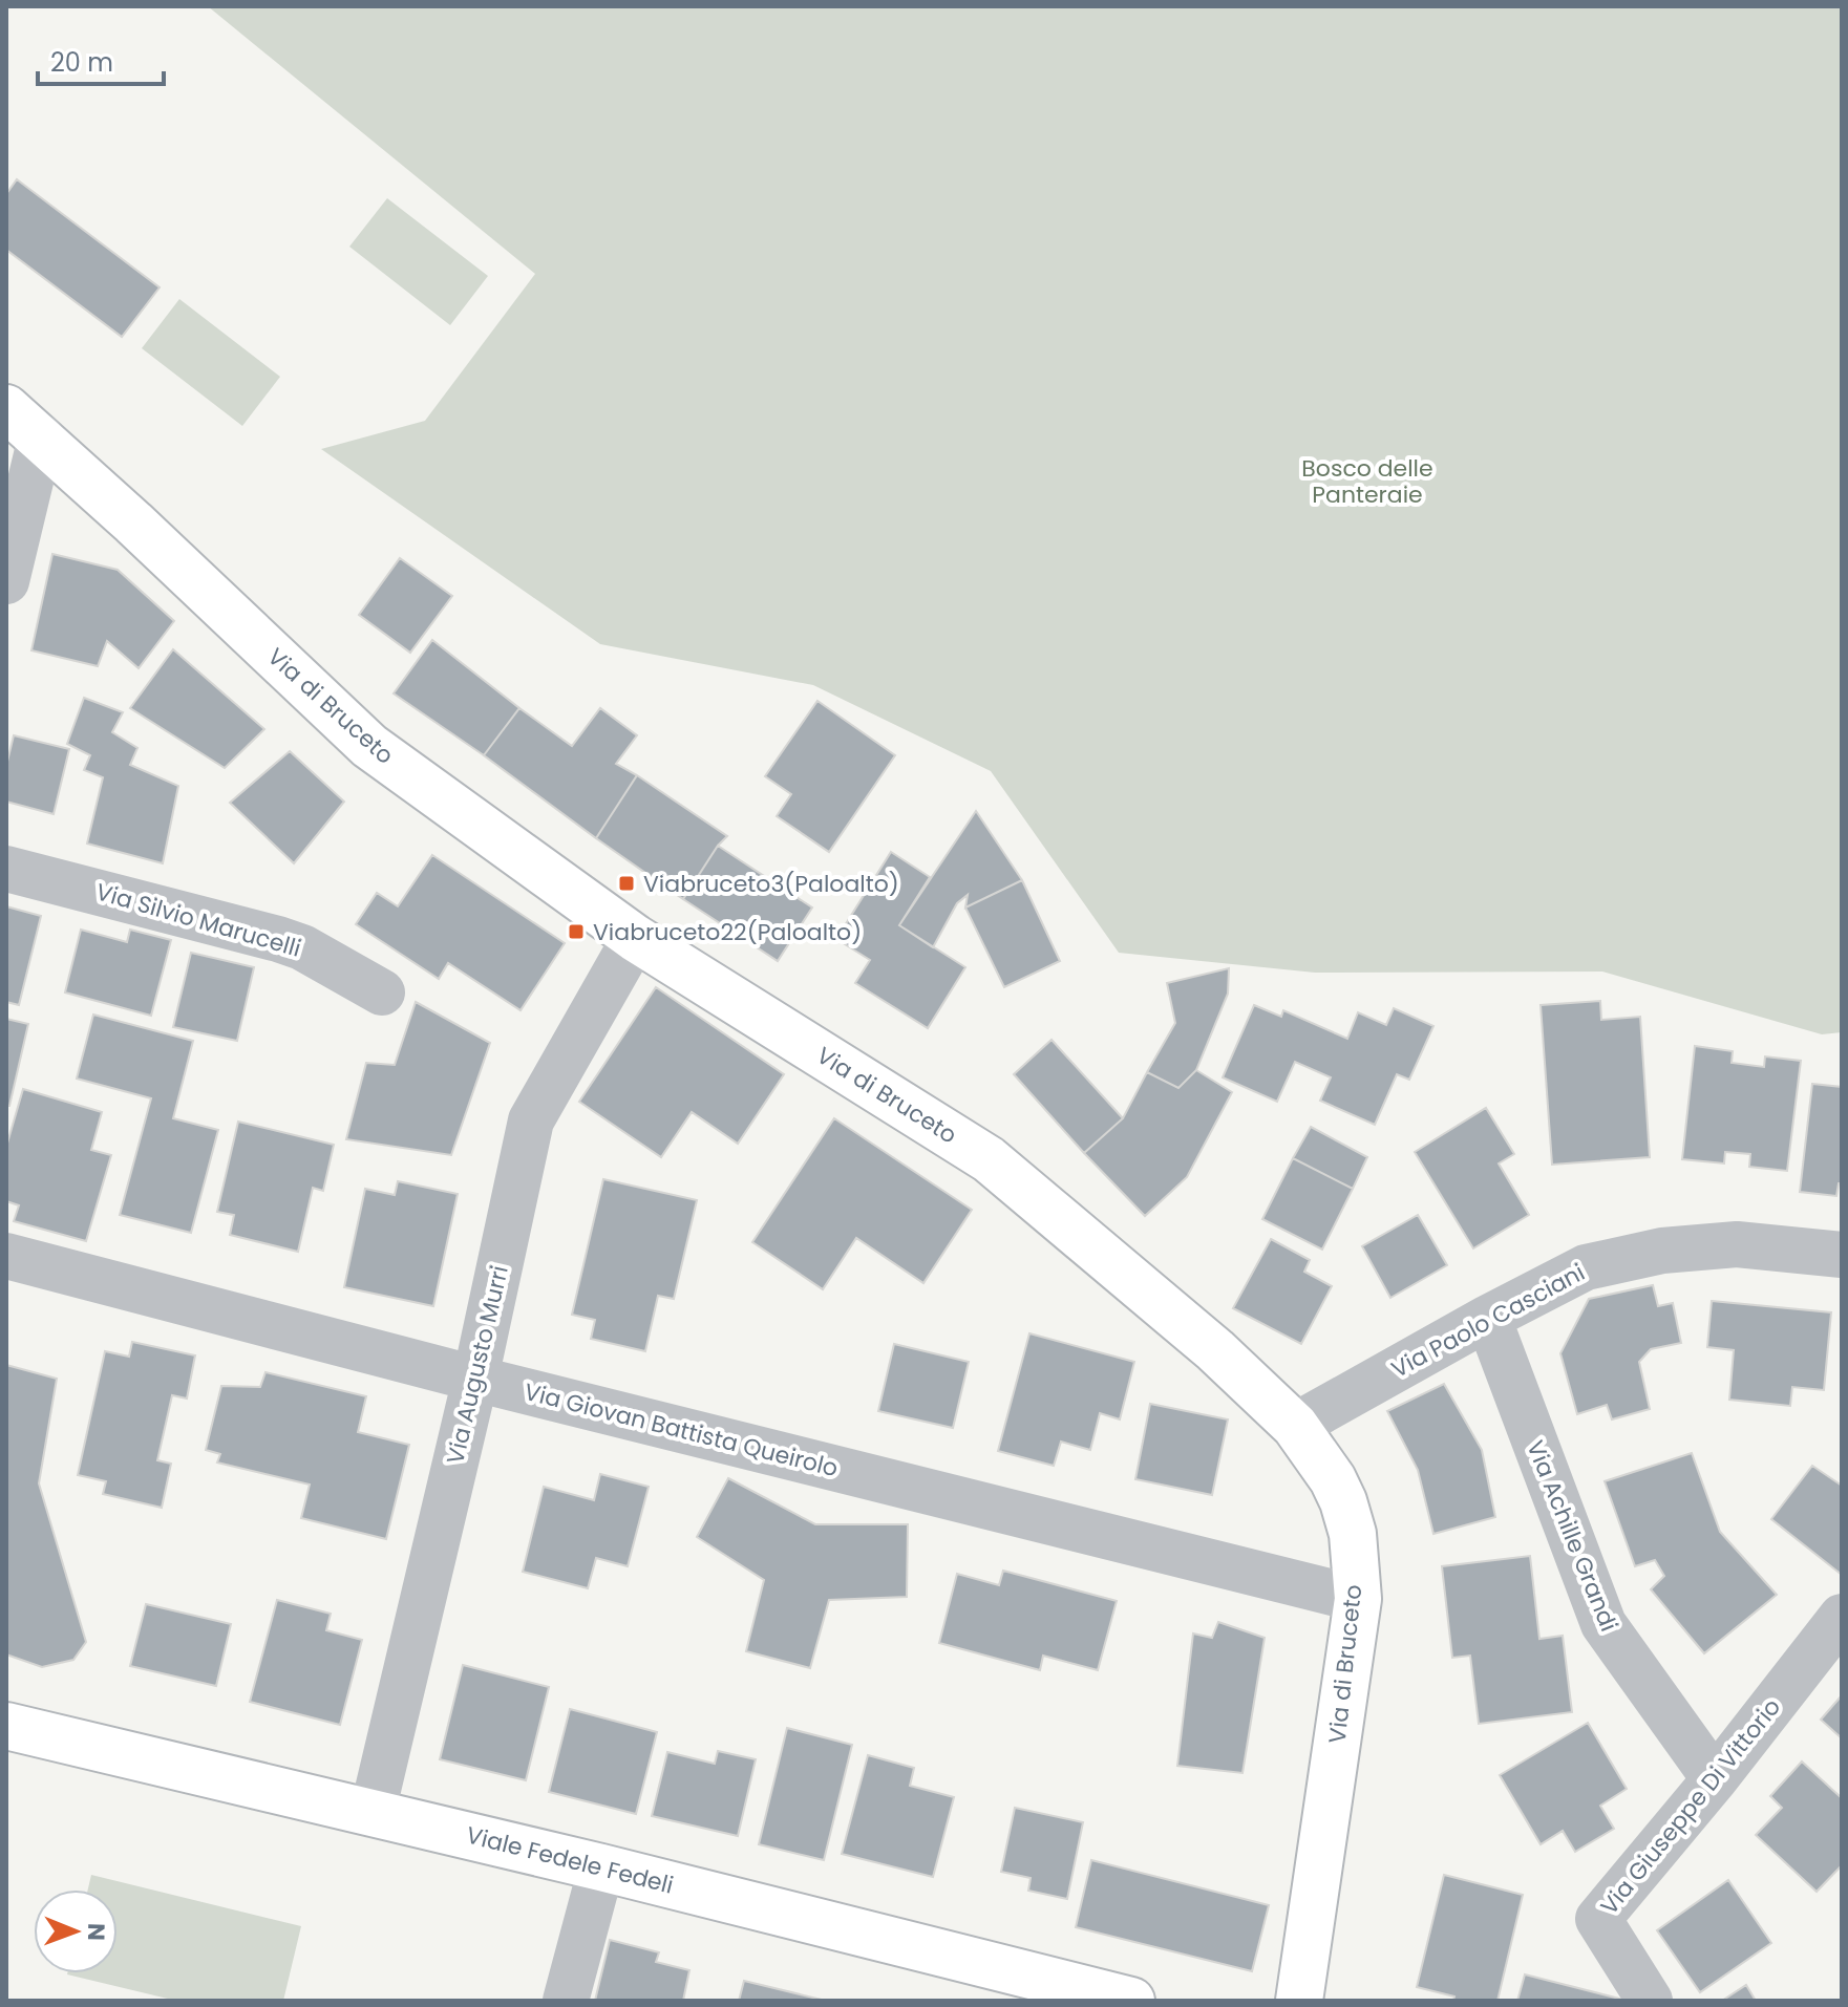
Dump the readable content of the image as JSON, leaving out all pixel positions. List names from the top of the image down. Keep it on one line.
{"streets":{"main road":["Via di Bruceto","Viale Fedele Fedeli"],"street":["Via Silvio Marucelli","Via Paolo Casciani","Via Augusto Murri","Via Giovan Battista Queirolo","Via Achille Grandi","Via Giuseppe Di Vittorio"]},"crossings":[["Via di Bruceto","Via Paolo Casciani"],["Via di Bruceto","Via Augusto Murri"],["Via di Bruceto","Via Giovan Battista Queirolo"],["Via Paolo Casciani","Via Achille Grandi"],["Via Augusto Murri","Via Giovan Battista Queirolo"],["Via Augusto Murri","Viale Fedele Fedeli"],["Via Achille Grandi","Via Giuseppe Di Vittorio"]],"parks":["Bosco delle Panteraie"],"places":{"transit":["Viabruceto3(Paloalto)","Viabruceto22(Paloalto)"]},"scale_bar":"20 m","north":"right"}
